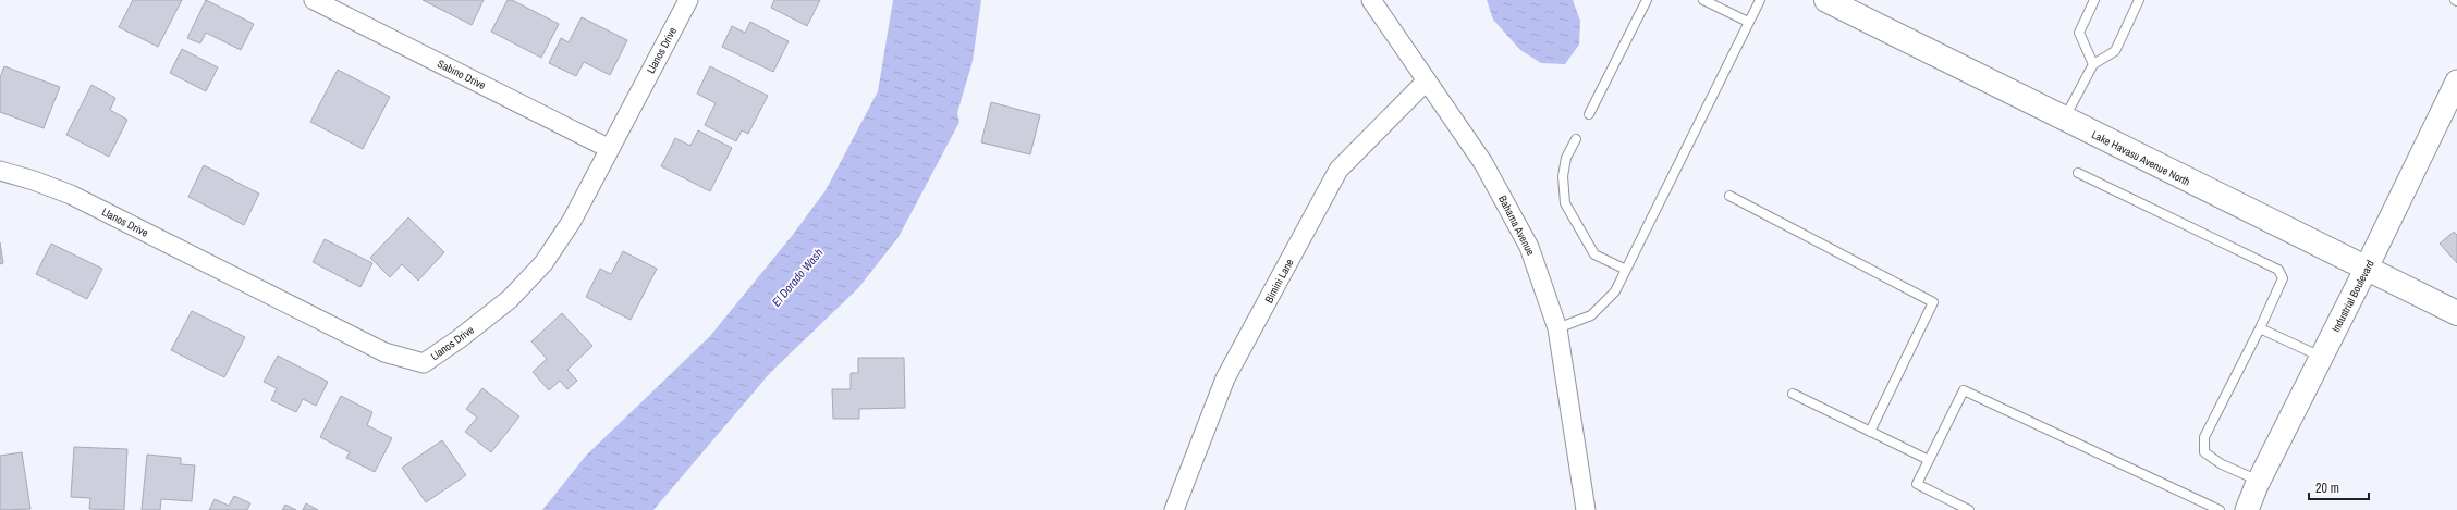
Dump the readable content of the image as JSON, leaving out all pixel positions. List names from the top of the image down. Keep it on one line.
{"streets":{"main road":["Lake Havasu Avenue North"],"street":["Llanos Drive","Sabino Drive","Bahama Avenue","Bimini Lane","Industrial Boulevard"]},"crossings":[["Llanos Drive","Sabino Drive"],["Lake Havasu Avenue North","Industrial Boulevard"],["Bahama Avenue","Bimini Lane"]],"water":["El Dorado Wash"],"scale_bar":"20 m"}
